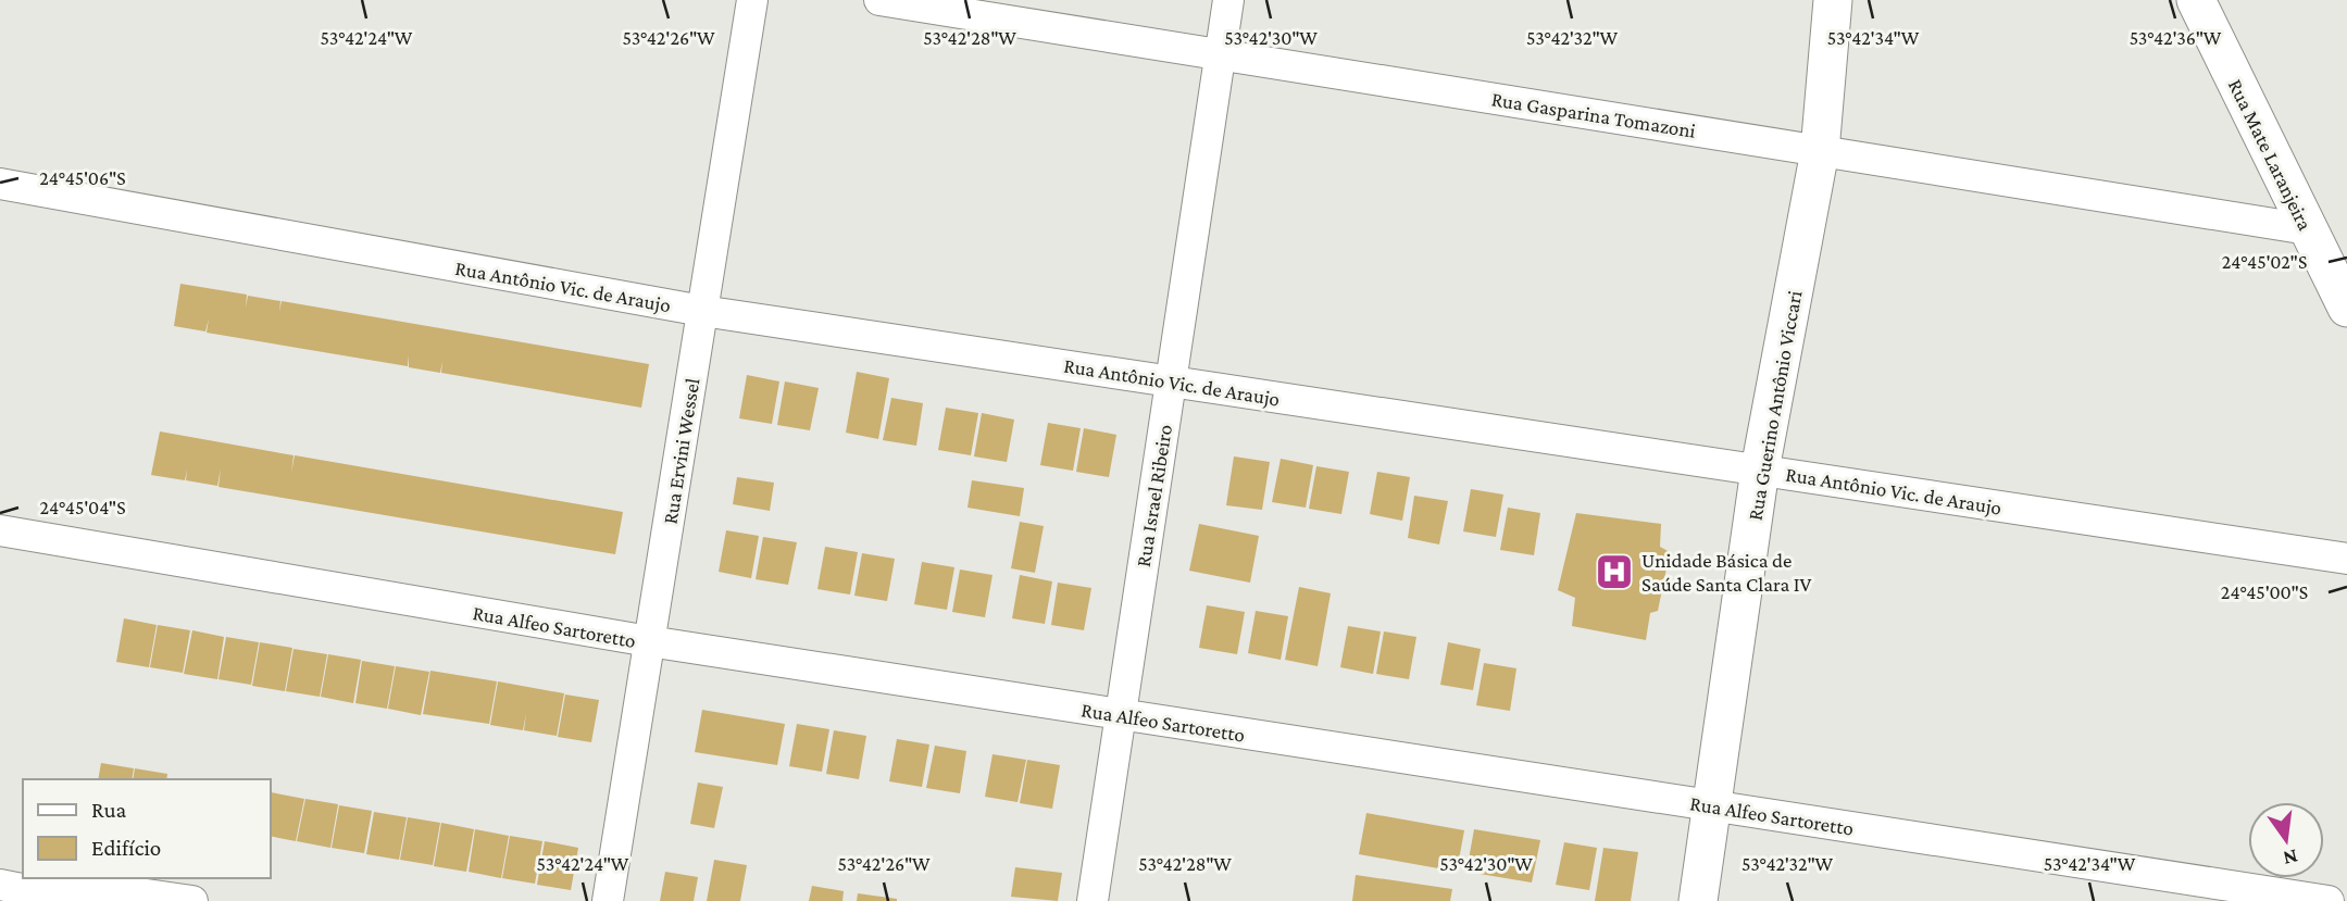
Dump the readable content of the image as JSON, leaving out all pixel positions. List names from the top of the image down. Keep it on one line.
{"streets":{"street":["Rua Gasparina Tomazoni","Rua Mate Laranjeira","Rua Antônio Vic. de Araujo","Rua Guerino Antônio Viccari","Rua Ervini Wessel","Rua Israel Ribeiro","Rua Alfeo Sartoretto"]},"crossings":[["Rua Gasparina Tomazoni","Rua Mate Laranjeira"],["Rua Gasparina Tomazoni","Rua Guerino Antônio Viccari"],["Rua Gasparina Tomazoni","Rua Israel Ribeiro"],["Rua Antônio Vic. de Araujo","Rua Guerino Antônio Viccari"],["Rua Antônio Vic. de Araujo","Rua Ervini Wessel"],["Rua Antônio Vic. de Araujo","Rua Israel Ribeiro"],["Rua Guerino Antônio Viccari","Rua Alfeo Sartoretto"],["Rua Ervini Wessel","Rua Alfeo Sartoretto"],["Rua Israel Ribeiro","Rua Alfeo Sartoretto"]],"places":{"hospital":["Unidade Básica de Saúde Santa Clara IV"]},"legend":["Rua","Edifício"],"north":"bottom","coordinates":["53°42'34\"W","53°42'24\"W","53°42'26\"W","53°42'28\"W","53°42'30\"W","53°42'32\"W","53°42'36\"W","24°45'06\"S","24°45'02\"S","24°45'04\"S","24°45'00\"S"]}
